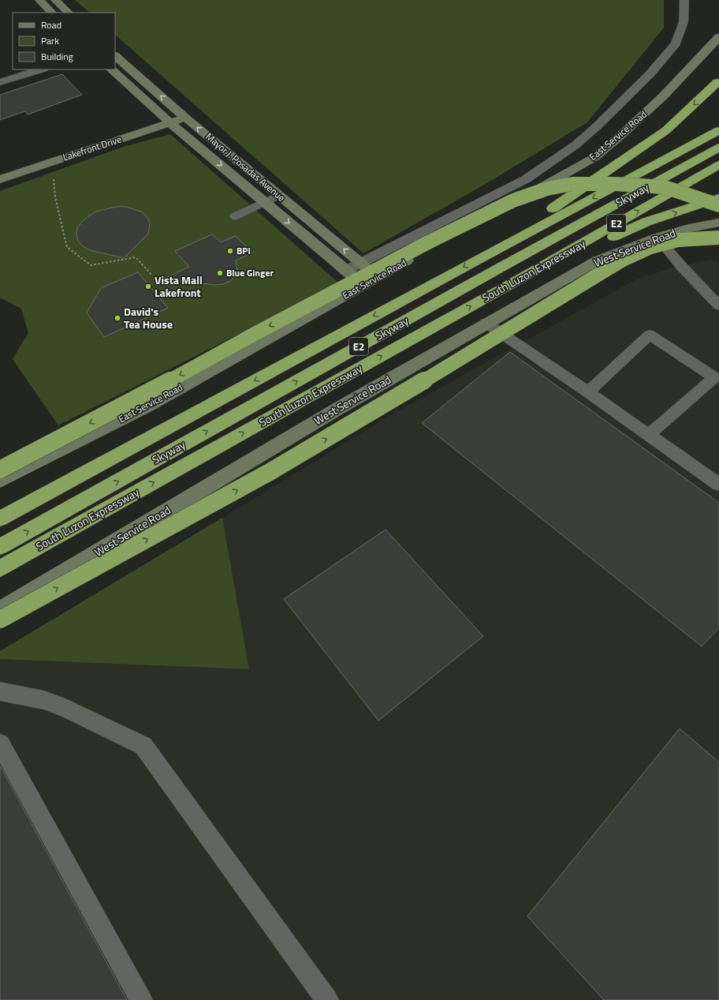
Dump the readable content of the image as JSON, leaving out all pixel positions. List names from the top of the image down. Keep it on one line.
{"streets":{"highway":["Skyway","E2","South Luzon Expressway"],"main road":["East Service Road","Lakefront Drive","Mayor J. Posadas Avenue","West Service Road"]},"crossings":[["East Service Road","Mayor J. Posadas Avenue"],["Lakefront Drive","Mayor J. Posadas Avenue"]],"places":["BPI","Blue Ginger","Vista Mall Lakefront","David's Tea House"],"legend":["Road","Park","Building"]}
